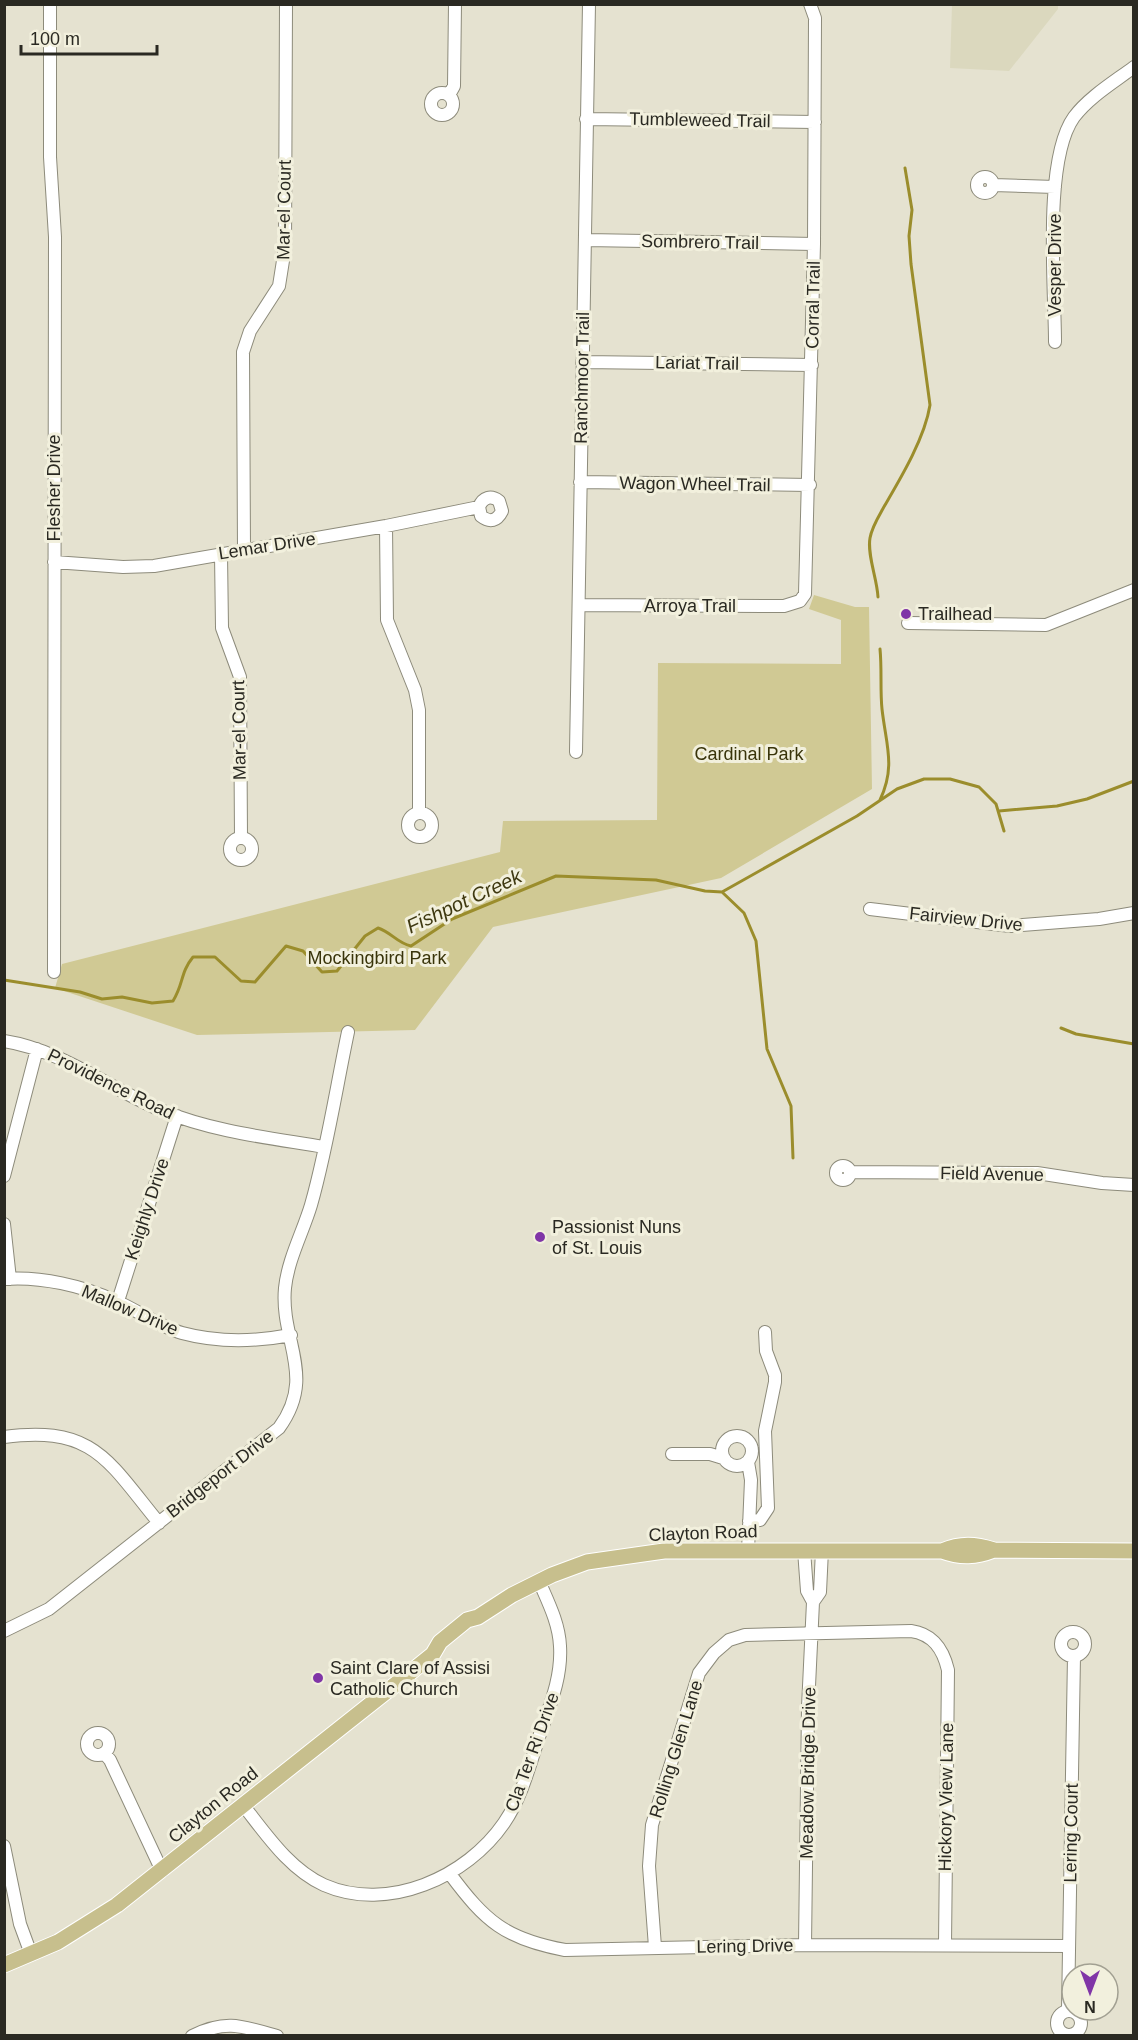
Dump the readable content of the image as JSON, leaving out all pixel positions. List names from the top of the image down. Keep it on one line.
{"streets":{"main road":["Clayton Road"],"street":["Tumbleweed Trail","Mar-el Court","Sombrero Trail","Vesper Drive","Corral Trail","Lariat Trail","Ranchmoor Trail","Wagon Wheel Trail","Flesher Drive","Lemar Drive","Arroya Trail","Fairview Drive","Providence Road","Field Avenue","Keighly Drive","Mallow Drive","Bridgeport Drive","Rolling Glen Lane","Cla Ter Ri Drive","Meadow Bridge Drive","Hickory View Lane","Lering Court","Lering Drive"]},"crossings":[["Tumbleweed Trail","Corral Trail"],["Tumbleweed Trail","Ranchmoor Trail"],["Mar-el Court","Lemar Drive"],["Sombrero Trail","Corral Trail"],["Sombrero Trail","Ranchmoor Trail"],["Corral Trail","Lariat Trail"],["Corral Trail","Wagon Wheel Trail"],["Corral Trail","Arroya Trail"],["Lariat Trail","Ranchmoor Trail"],["Ranchmoor Trail","Wagon Wheel Trail"],["Ranchmoor Trail","Arroya Trail"],["Flesher Drive","Lemar Drive"],["Providence Road","Keighly Drive"],["Providence Road","Bridgeport Drive"],["Keighly Drive","Mallow Drive"],["Mallow Drive","Bridgeport Drive"],["Clayton Road","Cla Ter Ri Drive"],["Clayton Road","Meadow Bridge Drive"],["Rolling Glen Lane","Meadow Bridge Drive"],["Rolling Glen Lane","Hickory View Lane"],["Rolling Glen Lane","Lering Drive"],["Cla Ter Ri Drive","Lering Drive"],["Meadow Bridge Drive","Lering Drive"],["Hickory View Lane","Lering Drive"],["Lering Court","Lering Drive"]],"water":["Fishpot Creek"],"parks":["Cardinal Park","Mockingbird Park"],"places":["Trailhead","Passionist Nuns of St. Louis","Saint Clare of Assisi Catholic Church"],"scale_bar":"100 m","north":"bottom"}
